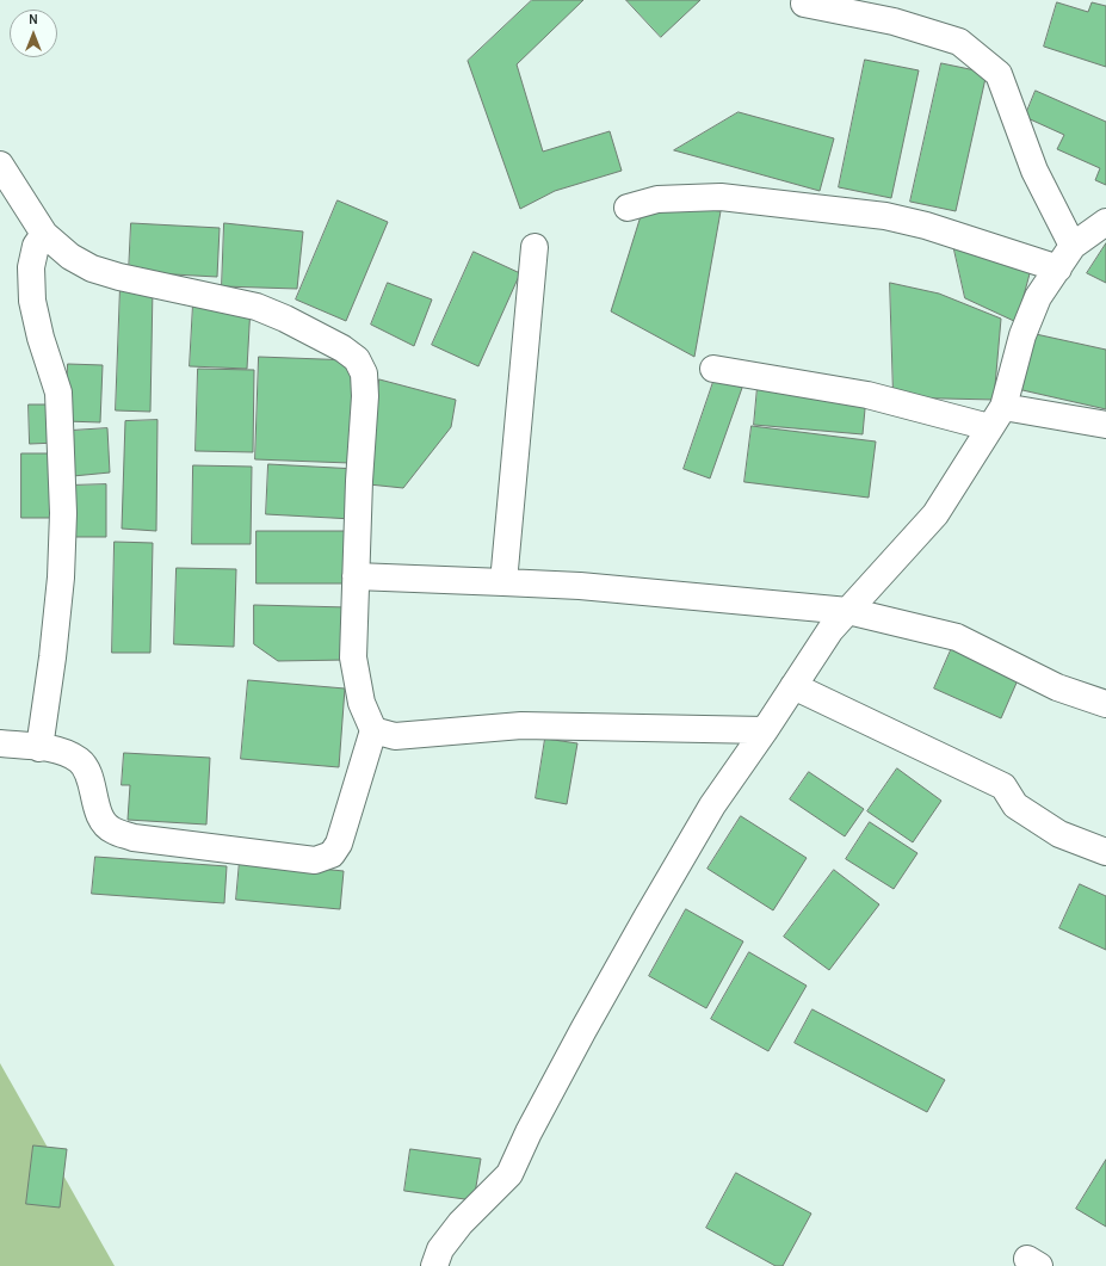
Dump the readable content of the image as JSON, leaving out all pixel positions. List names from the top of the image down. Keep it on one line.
{"north":"top"}
